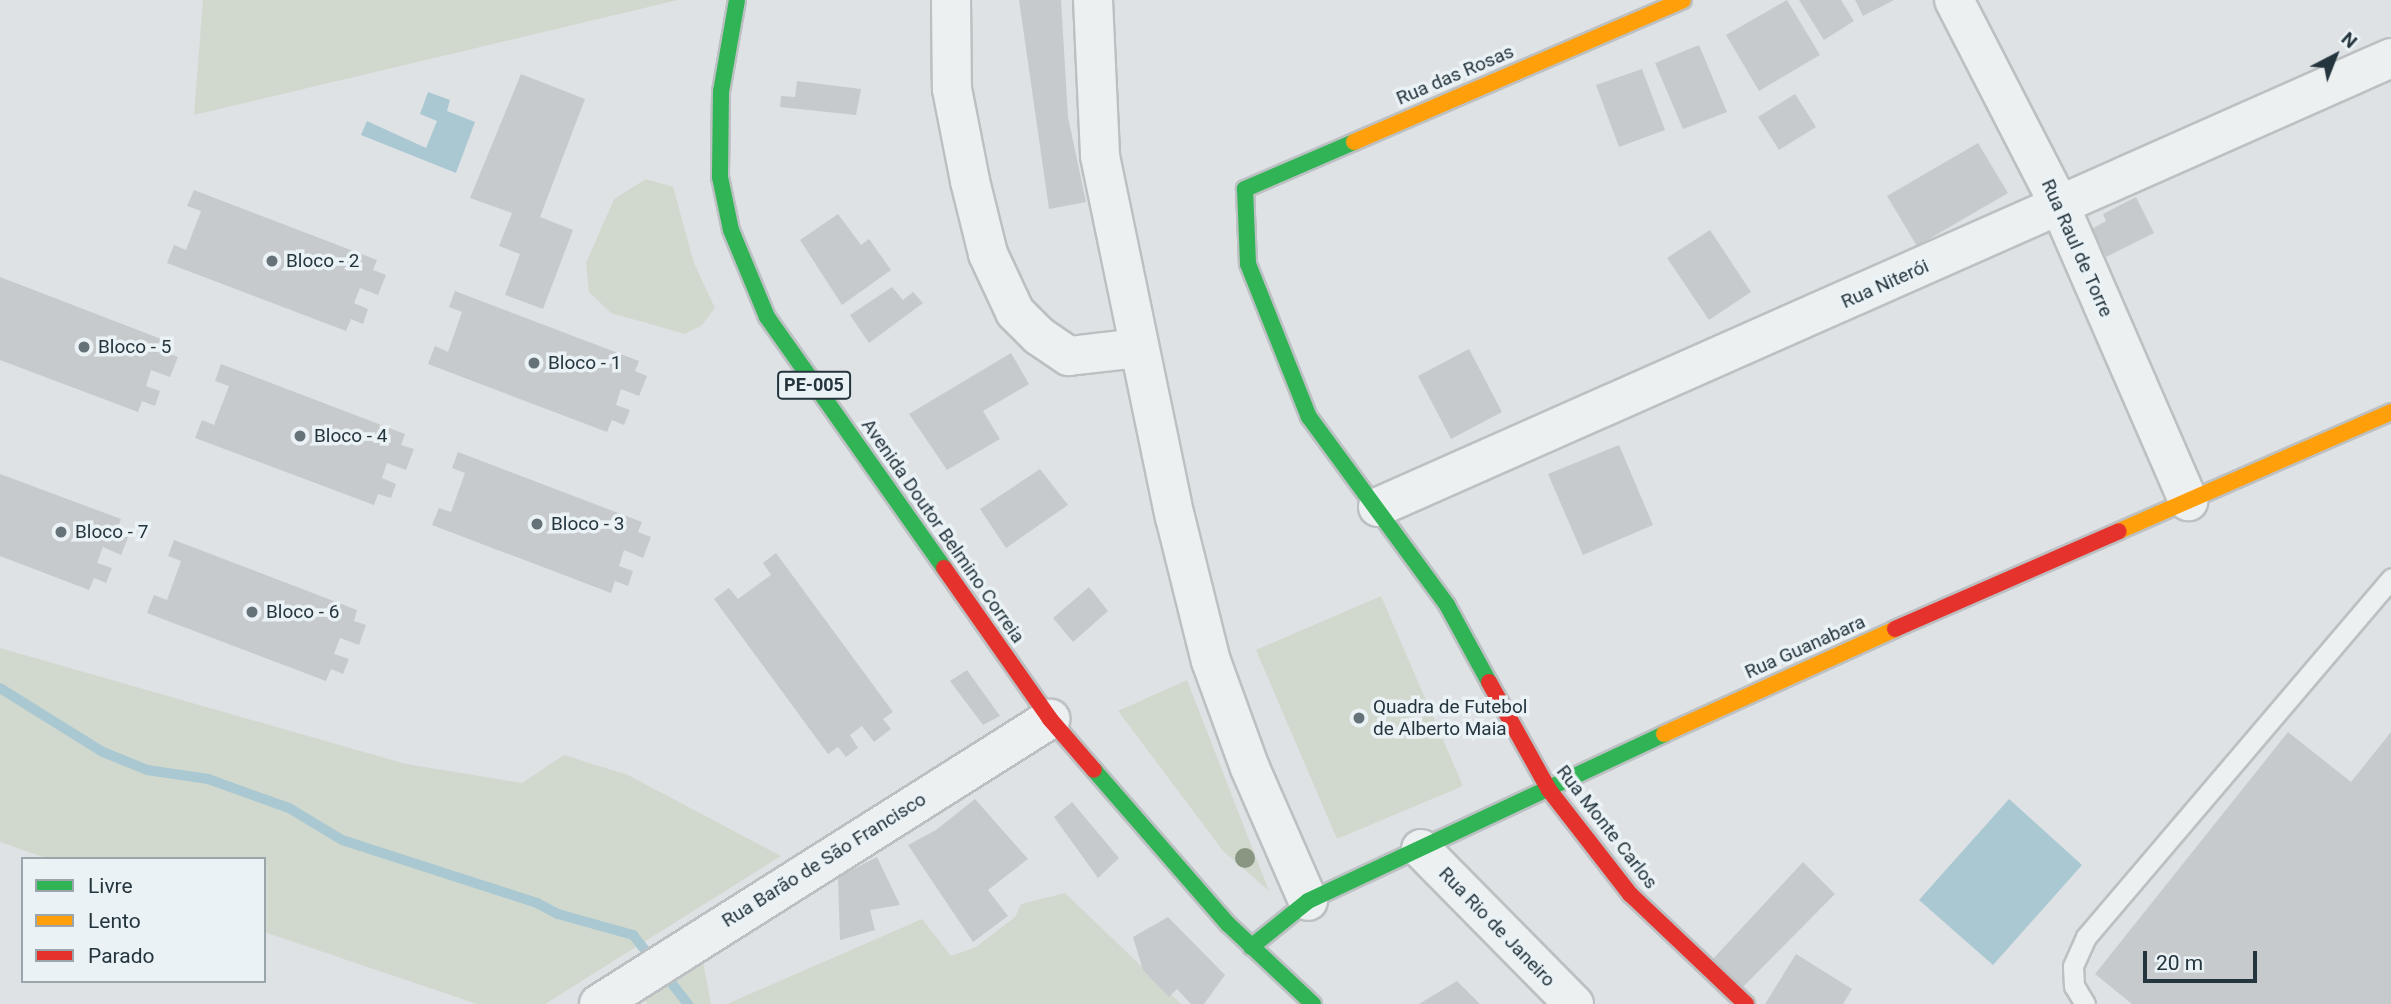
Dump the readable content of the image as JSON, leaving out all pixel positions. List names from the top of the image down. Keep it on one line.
{"streets":{"street":["Rua das Rosas","Rua Raul de Torre","Rua Niterói","PE-005","Avenida Doutor Belmino Correia","Rua Guanabara","Rua Monte Carlos","Rua Barão de São Francisco","Rua Rio de Janeiro"]},"crossings":[["Rua das Rosas","Rua Monte Carlos"],["Rua Raul de Torre","Rua Niterói"],["Rua Raul de Torre","Rua Guanabara"],["Rua Niterói","Rua Monte Carlos"],["Avenida Doutor Belmino Correia","Rua Guanabara"],["Avenida Doutor Belmino Correia","Rua Barão de São Francisco"],["Rua Guanabara","Rua Monte Carlos"],["Rua Guanabara","Rua Rio de Janeiro"]],"places":["Bloco - 2","Bloco - 5","Bloco - 1","Bloco - 4","Bloco - 3","Bloco - 7","Bloco - 6","Quadra de Futebol de Alberto Maia"],"legend":["Livre","Lento","Parado"],"scale_bar":"20 m","north":"top right"}
